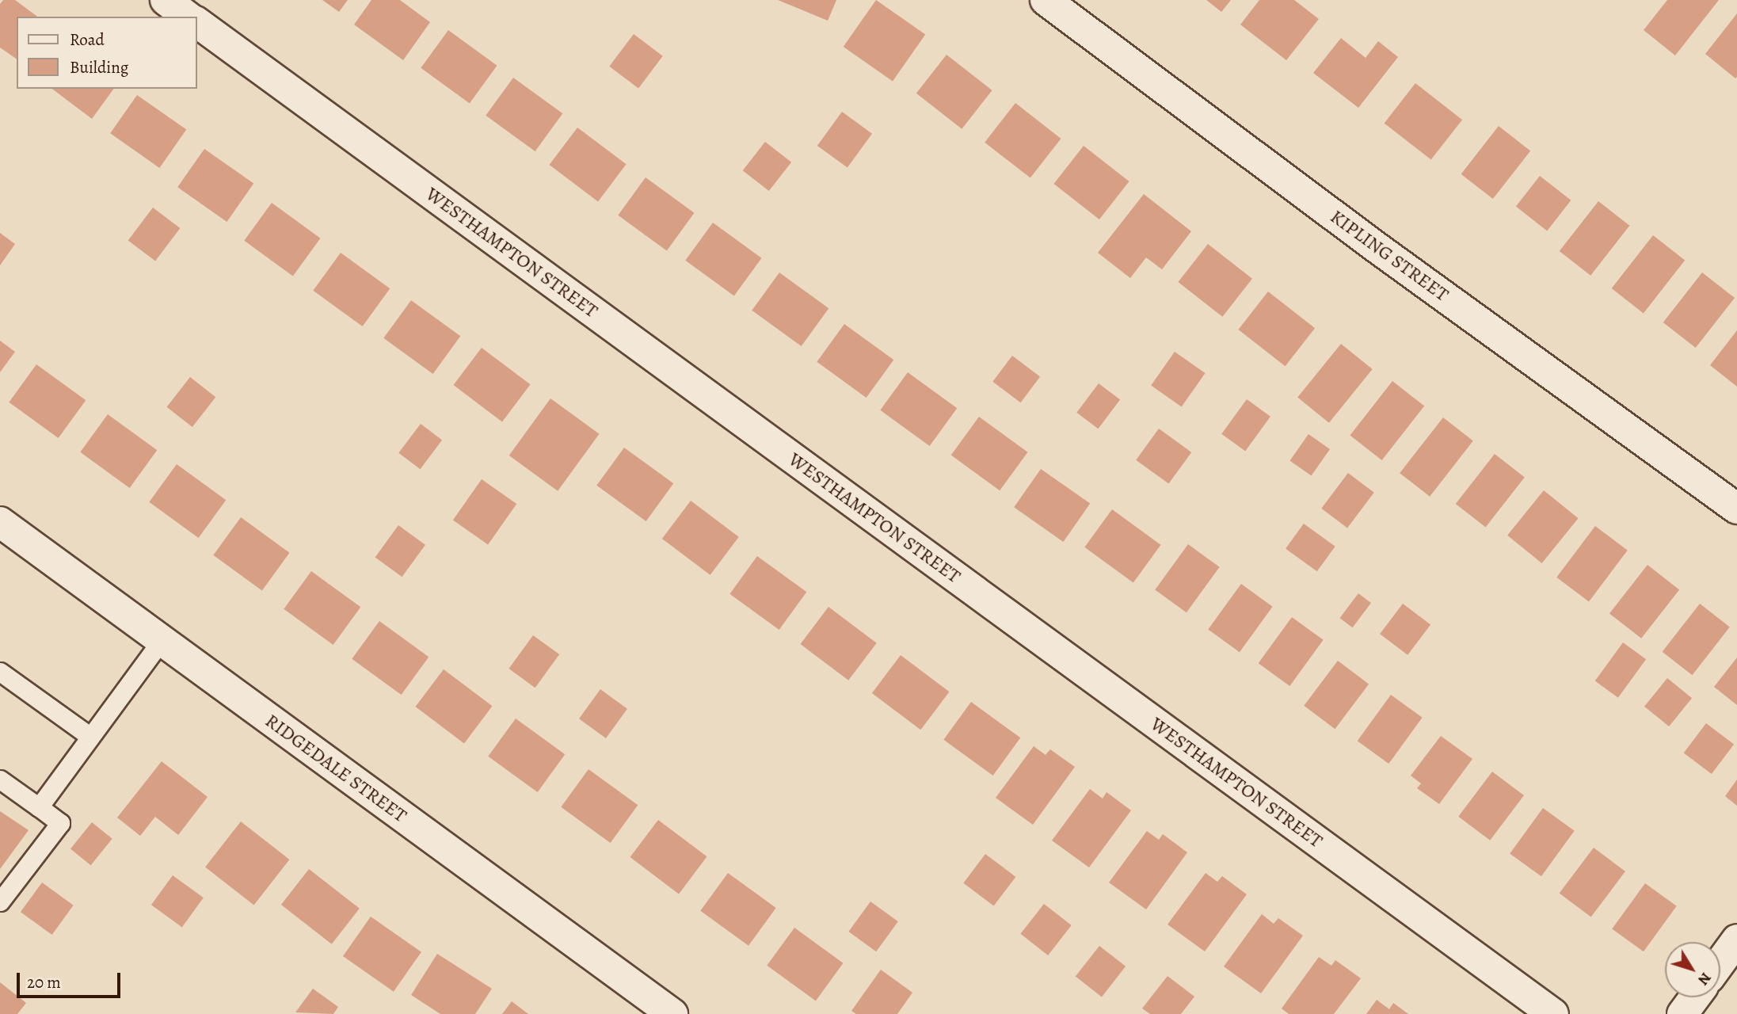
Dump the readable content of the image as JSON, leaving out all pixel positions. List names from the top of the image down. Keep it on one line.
{"streets":{"street":["WESTHAMPTON STREET","KIPLING STREET","RIDGEDALE STREET"]},"legend":["Road","Building"],"scale_bar":"20 m","north":"bottom right"}
